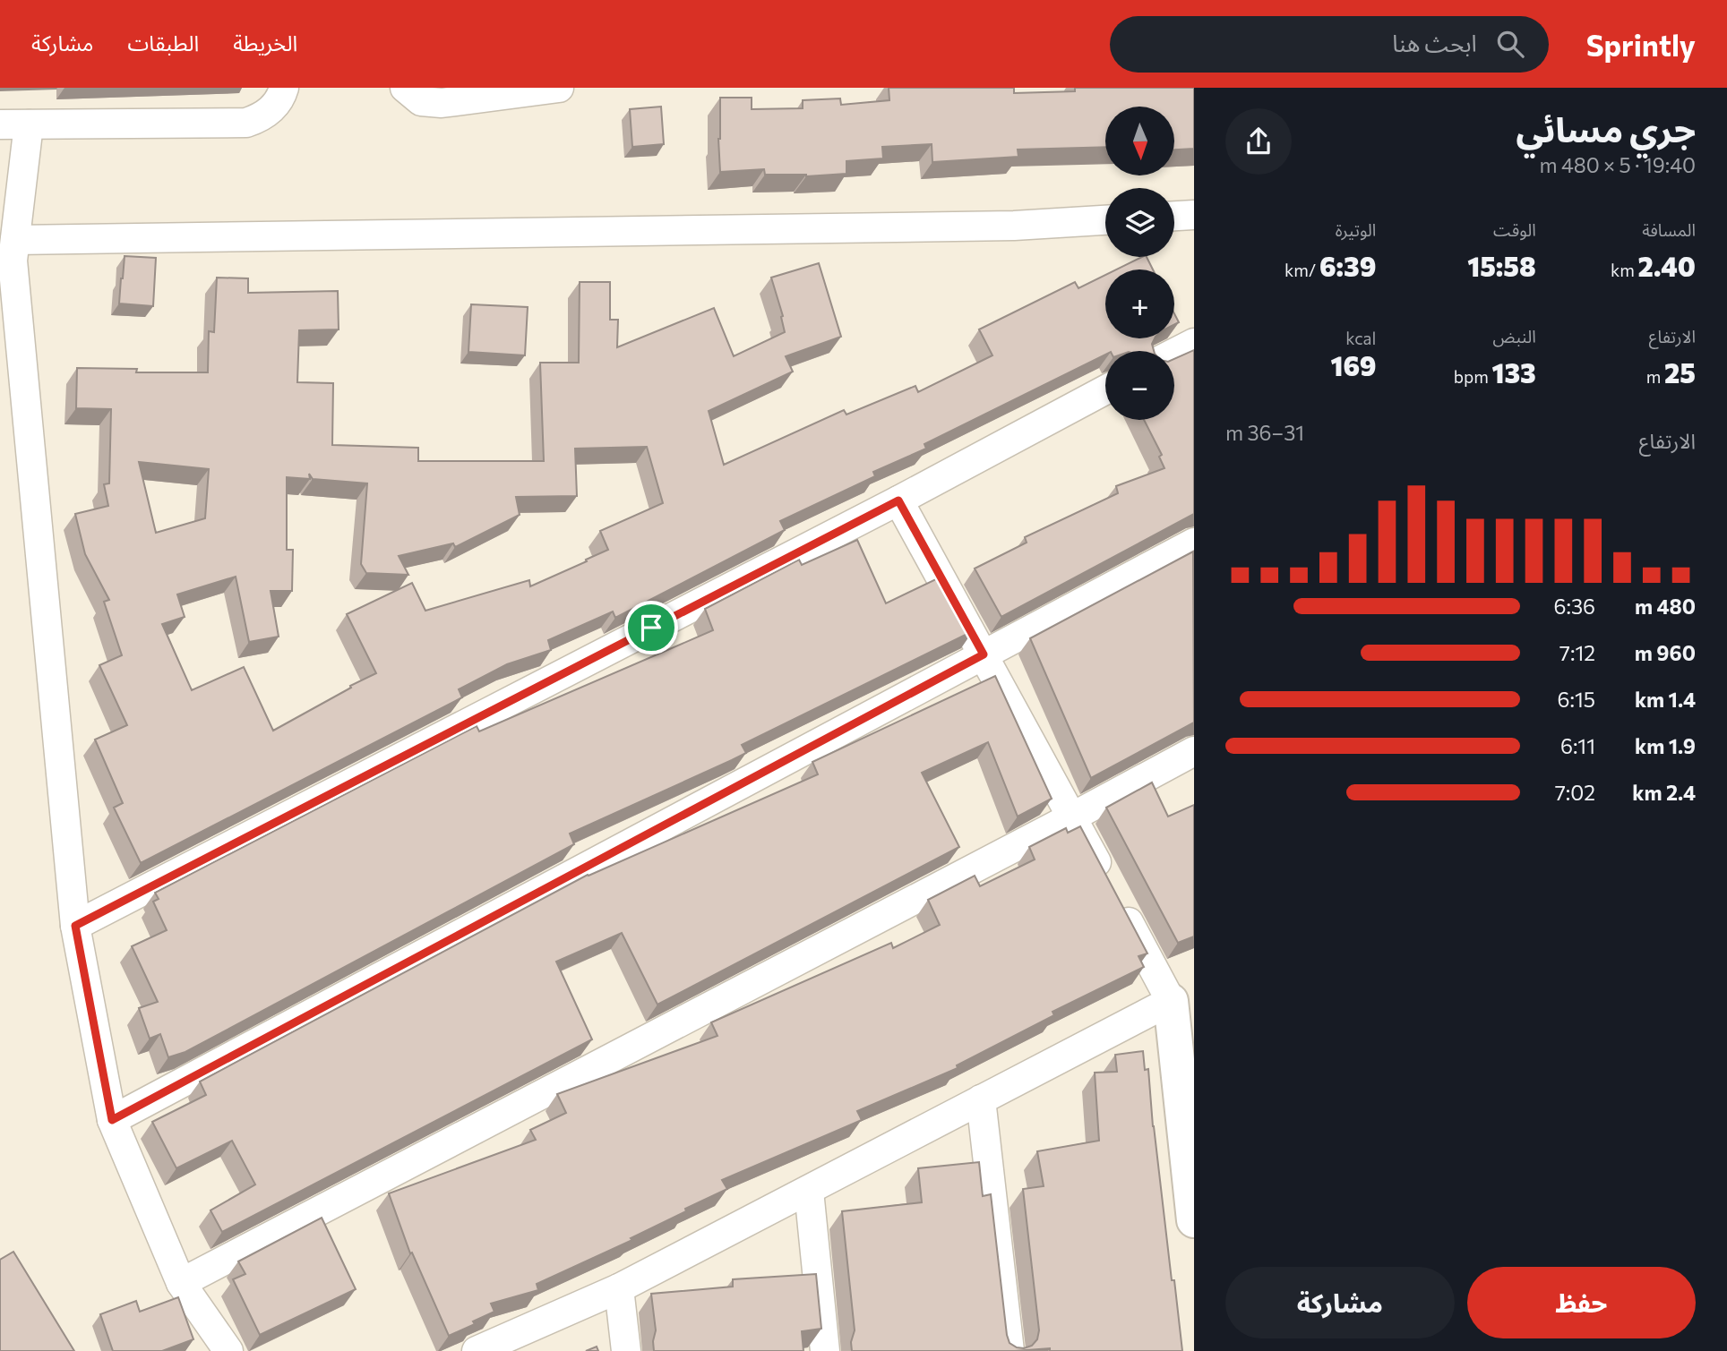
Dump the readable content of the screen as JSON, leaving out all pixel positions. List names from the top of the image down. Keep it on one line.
{"north":"bottom","page":{"header":"Sprintly","search":"ابحث هنا","nav":["الخريطة","الطبقات","مشاركة"],"heading":["جري مسائي","19:40 · 5 × 480 m"],"map_buttons":["+","−"],"stats":[["المسافة","2.40 km"],["الوقت","15:58"],["الوتيرة","6:39 /km"],["الارتفاع","25 m"],["النبض","133 bpm"],["kcal","169"]],"chart":["الارتفاع","31–36 m"],"list":[{"name":"480 m","note":"6:36"},{"name":"960 m","note":"7:12"},{"name":"1.4 km","note":"6:15"},{"name":"1.9 km","note":"6:11"},{"name":"2.4 km","note":"7:02"}],"buttons":["حفظ","مشاركة"]}}
